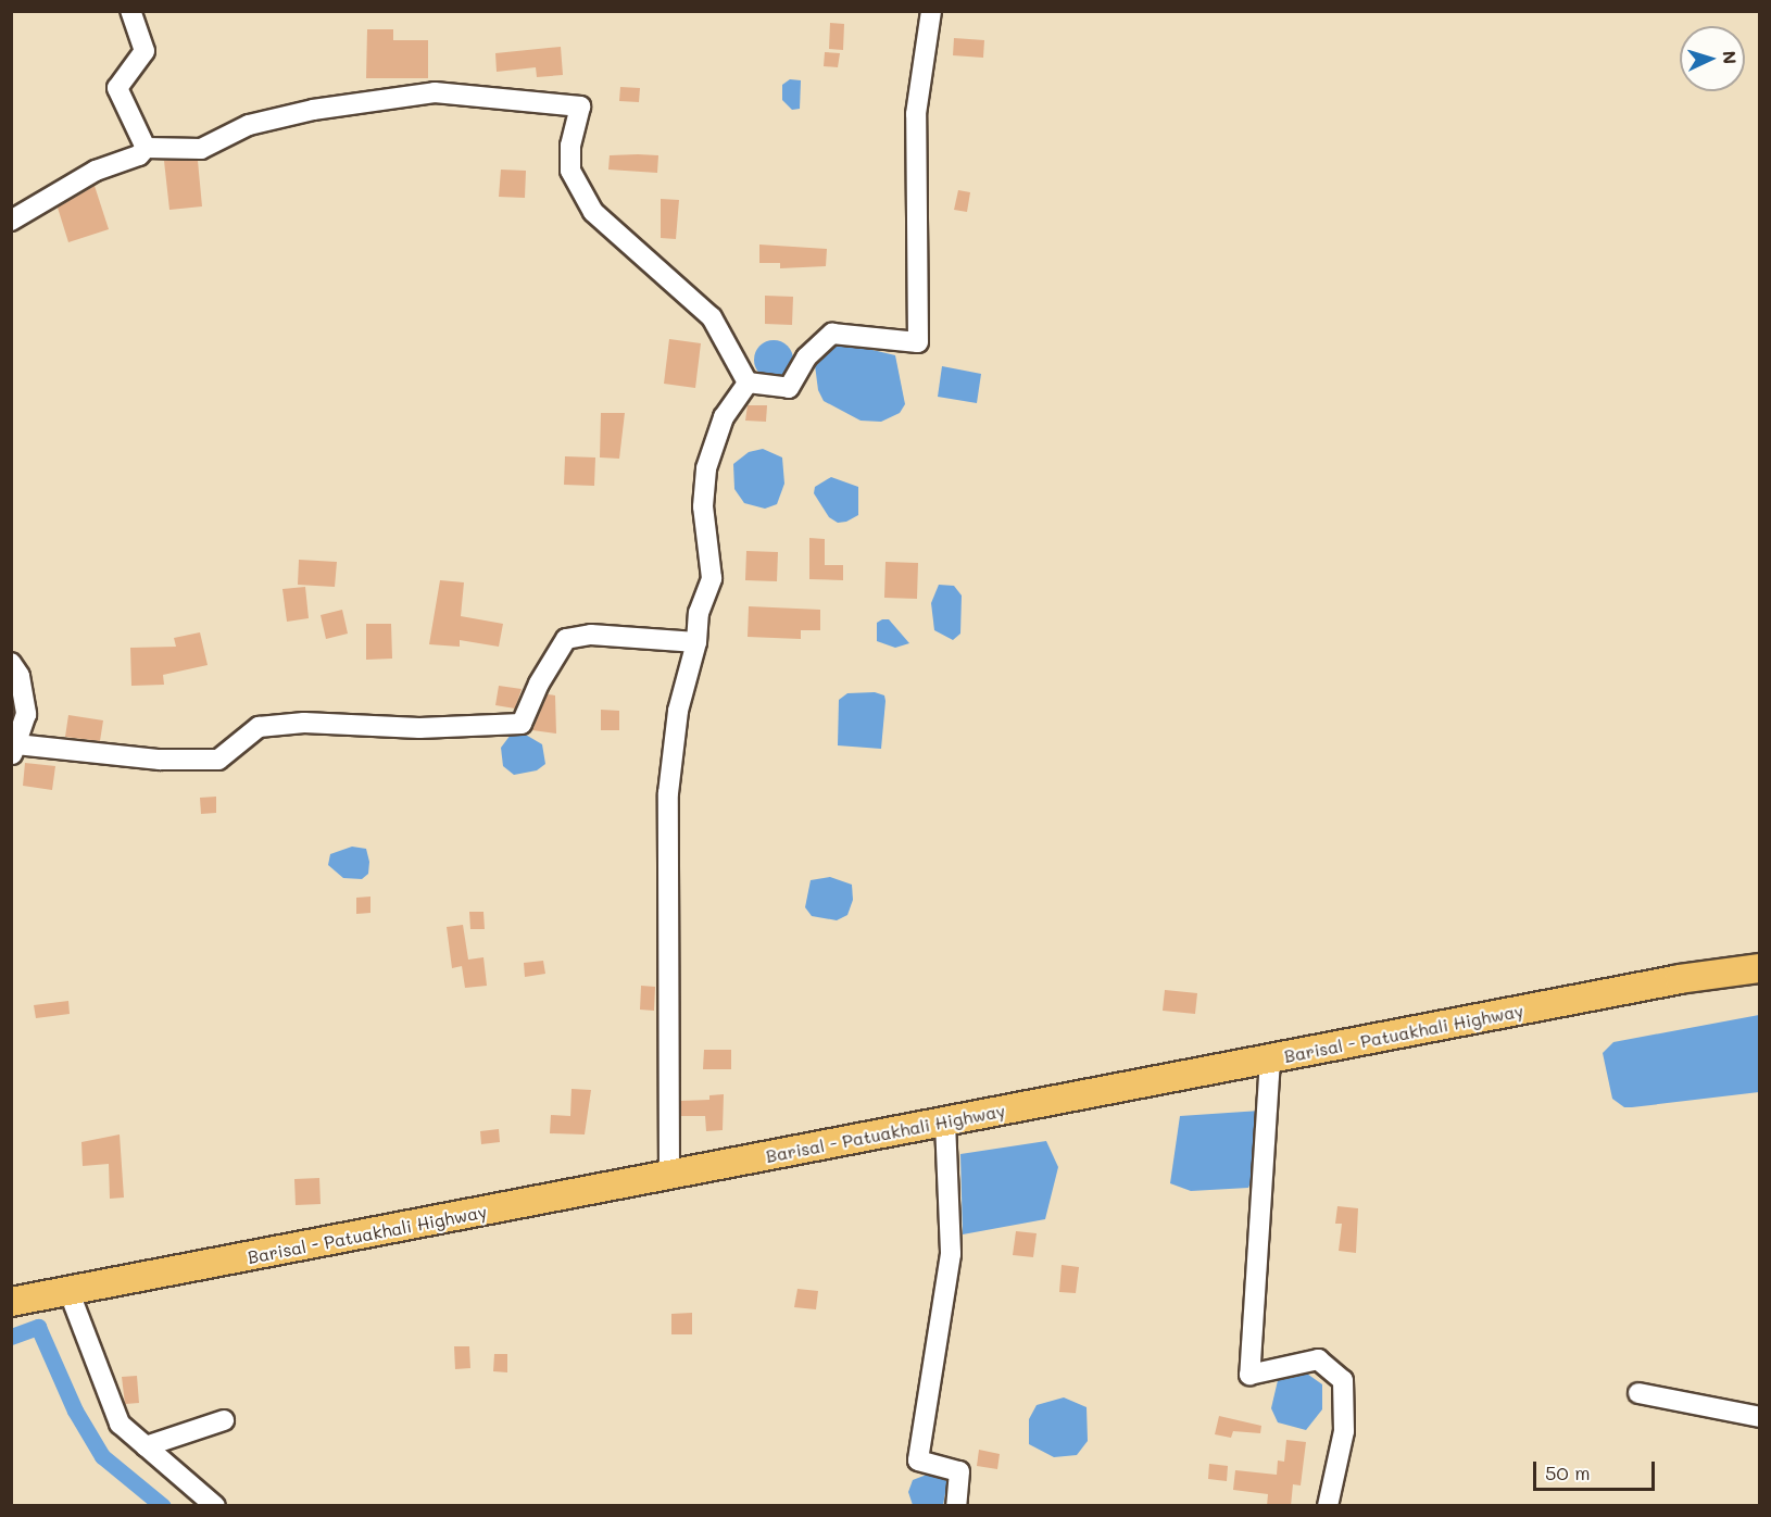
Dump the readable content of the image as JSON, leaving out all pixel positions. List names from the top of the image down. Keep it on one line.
{"streets":{"highway":["Barisal - Patuakhali Highway"]},"scale_bar":"50 m","north":"right"}
